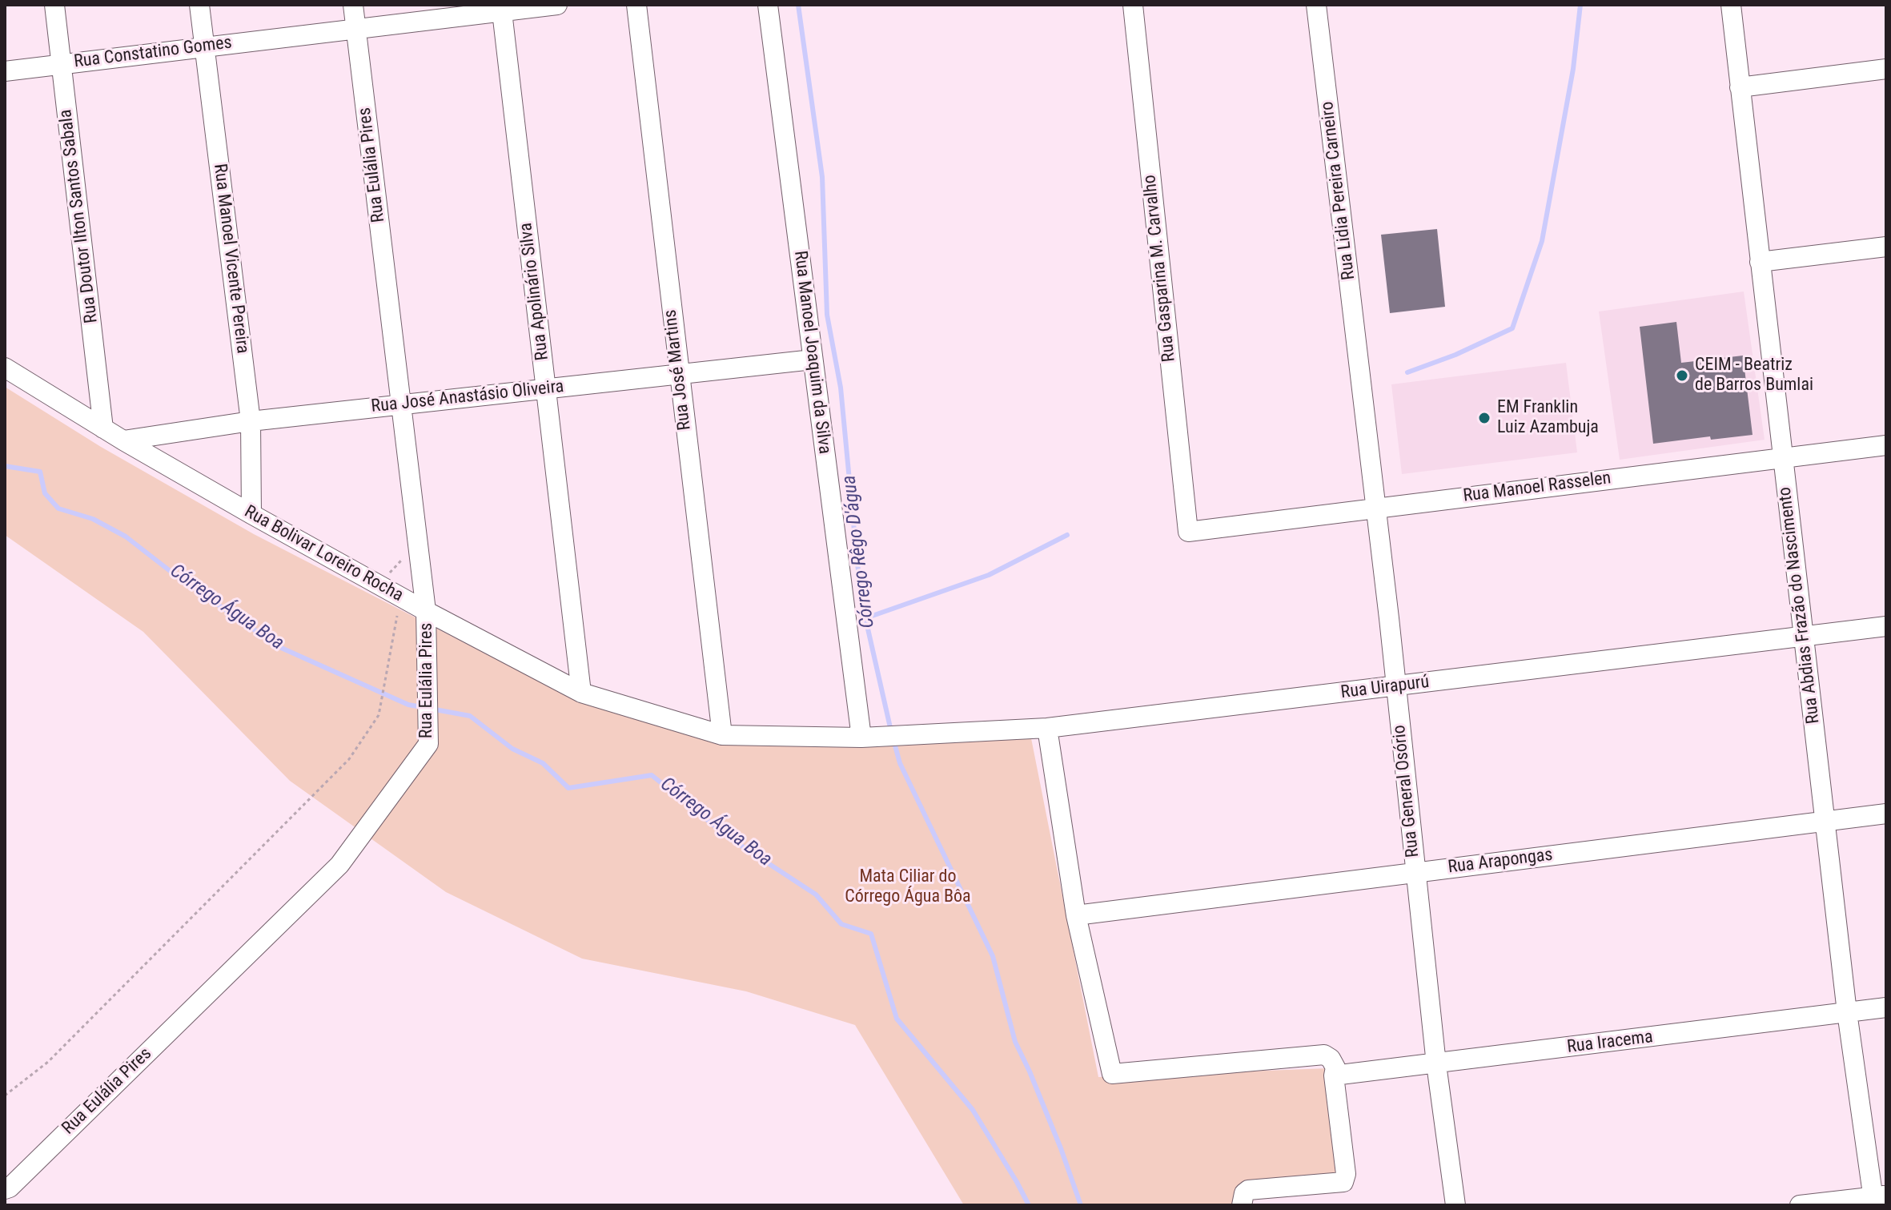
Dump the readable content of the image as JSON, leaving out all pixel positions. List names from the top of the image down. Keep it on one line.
{"streets":{"street":["Rua Constatino Gomes","Rua Eulália Pires","Rua Lidia Pereira Carneiro","Rua Doutor Ilton Santos Sabala","Rua Manoel Vicente Pereira","Rua Gasparina M. Carvalho","Rua Apolinário Silva","Rua Manoel Joaquim da Silva","Rua José Martins","Rua José Anastásio Oliveira","Rua Manoel Rasselen","Rua Bolivar Loreiro Rocha","Rua Abdias Frazão do Nascimento","Rua Uirapurú","Rua General Osório","Rua Arapongas","Rua Iracema"]},"crossings":[["Rua Constatino Gomes","Rua Eulália Pires"],["Rua Constatino Gomes","Rua Doutor Ilton Santos Sabala"],["Rua Constatino Gomes","Rua Manoel Vicente Pereira"],["Rua Eulália Pires","Rua José Anastásio Oliveira"],["Rua Eulália Pires","Rua Bolivar Loreiro Rocha"],["Rua Lidia Pereira Carneiro","Rua General Osório"],["Rua Doutor Ilton Santos Sabala","Rua Bolivar Loreiro Rocha"],["Rua Manoel Vicente Pereira","Rua José Anastásio Oliveira"],["Rua Manoel Vicente Pereira","Rua Bolivar Loreiro Rocha"],["Rua Gasparina M. Carvalho","Rua Manoel Rasselen"],["Rua Apolinário Silva","Rua José Anastásio Oliveira"],["Rua Apolinário Silva","Rua Bolivar Loreiro Rocha"],["Rua Manoel Joaquim da Silva","Rua José Anastásio Oliveira"],["Rua Manoel Joaquim da Silva","Rua Bolivar Loreiro Rocha"],["Rua José Martins","Rua José Anastásio Oliveira"],["Rua José Martins","Rua Bolivar Loreiro Rocha"],["Rua José Anastásio Oliveira","Rua Bolivar Loreiro Rocha"],["Rua Manoel Rasselen","Rua Abdias Frazão do Nascimento"],["Rua Manoel Rasselen","Rua General Osório"],["Rua Bolivar Loreiro Rocha","Rua Uirapurú"],["Rua Abdias Frazão do Nascimento","Rua Uirapurú"],["Rua Abdias Frazão do Nascimento","Rua Arapongas"],["Rua Abdias Frazão do Nascimento","Rua Iracema"],["Rua Uirapurú","Rua General Osório"],["Rua General Osório","Rua Arapongas"],["Rua General Osório","Rua Iracema"]],"water":["Córrego Rêgo D'água","Córrego Água Boa"],"parks":["Mata Ciliar do Córrego Água Bôa"],"places":["CEIM - Beatriz de Barros Bumlai","EM Franklin Luiz Azambuja"]}
